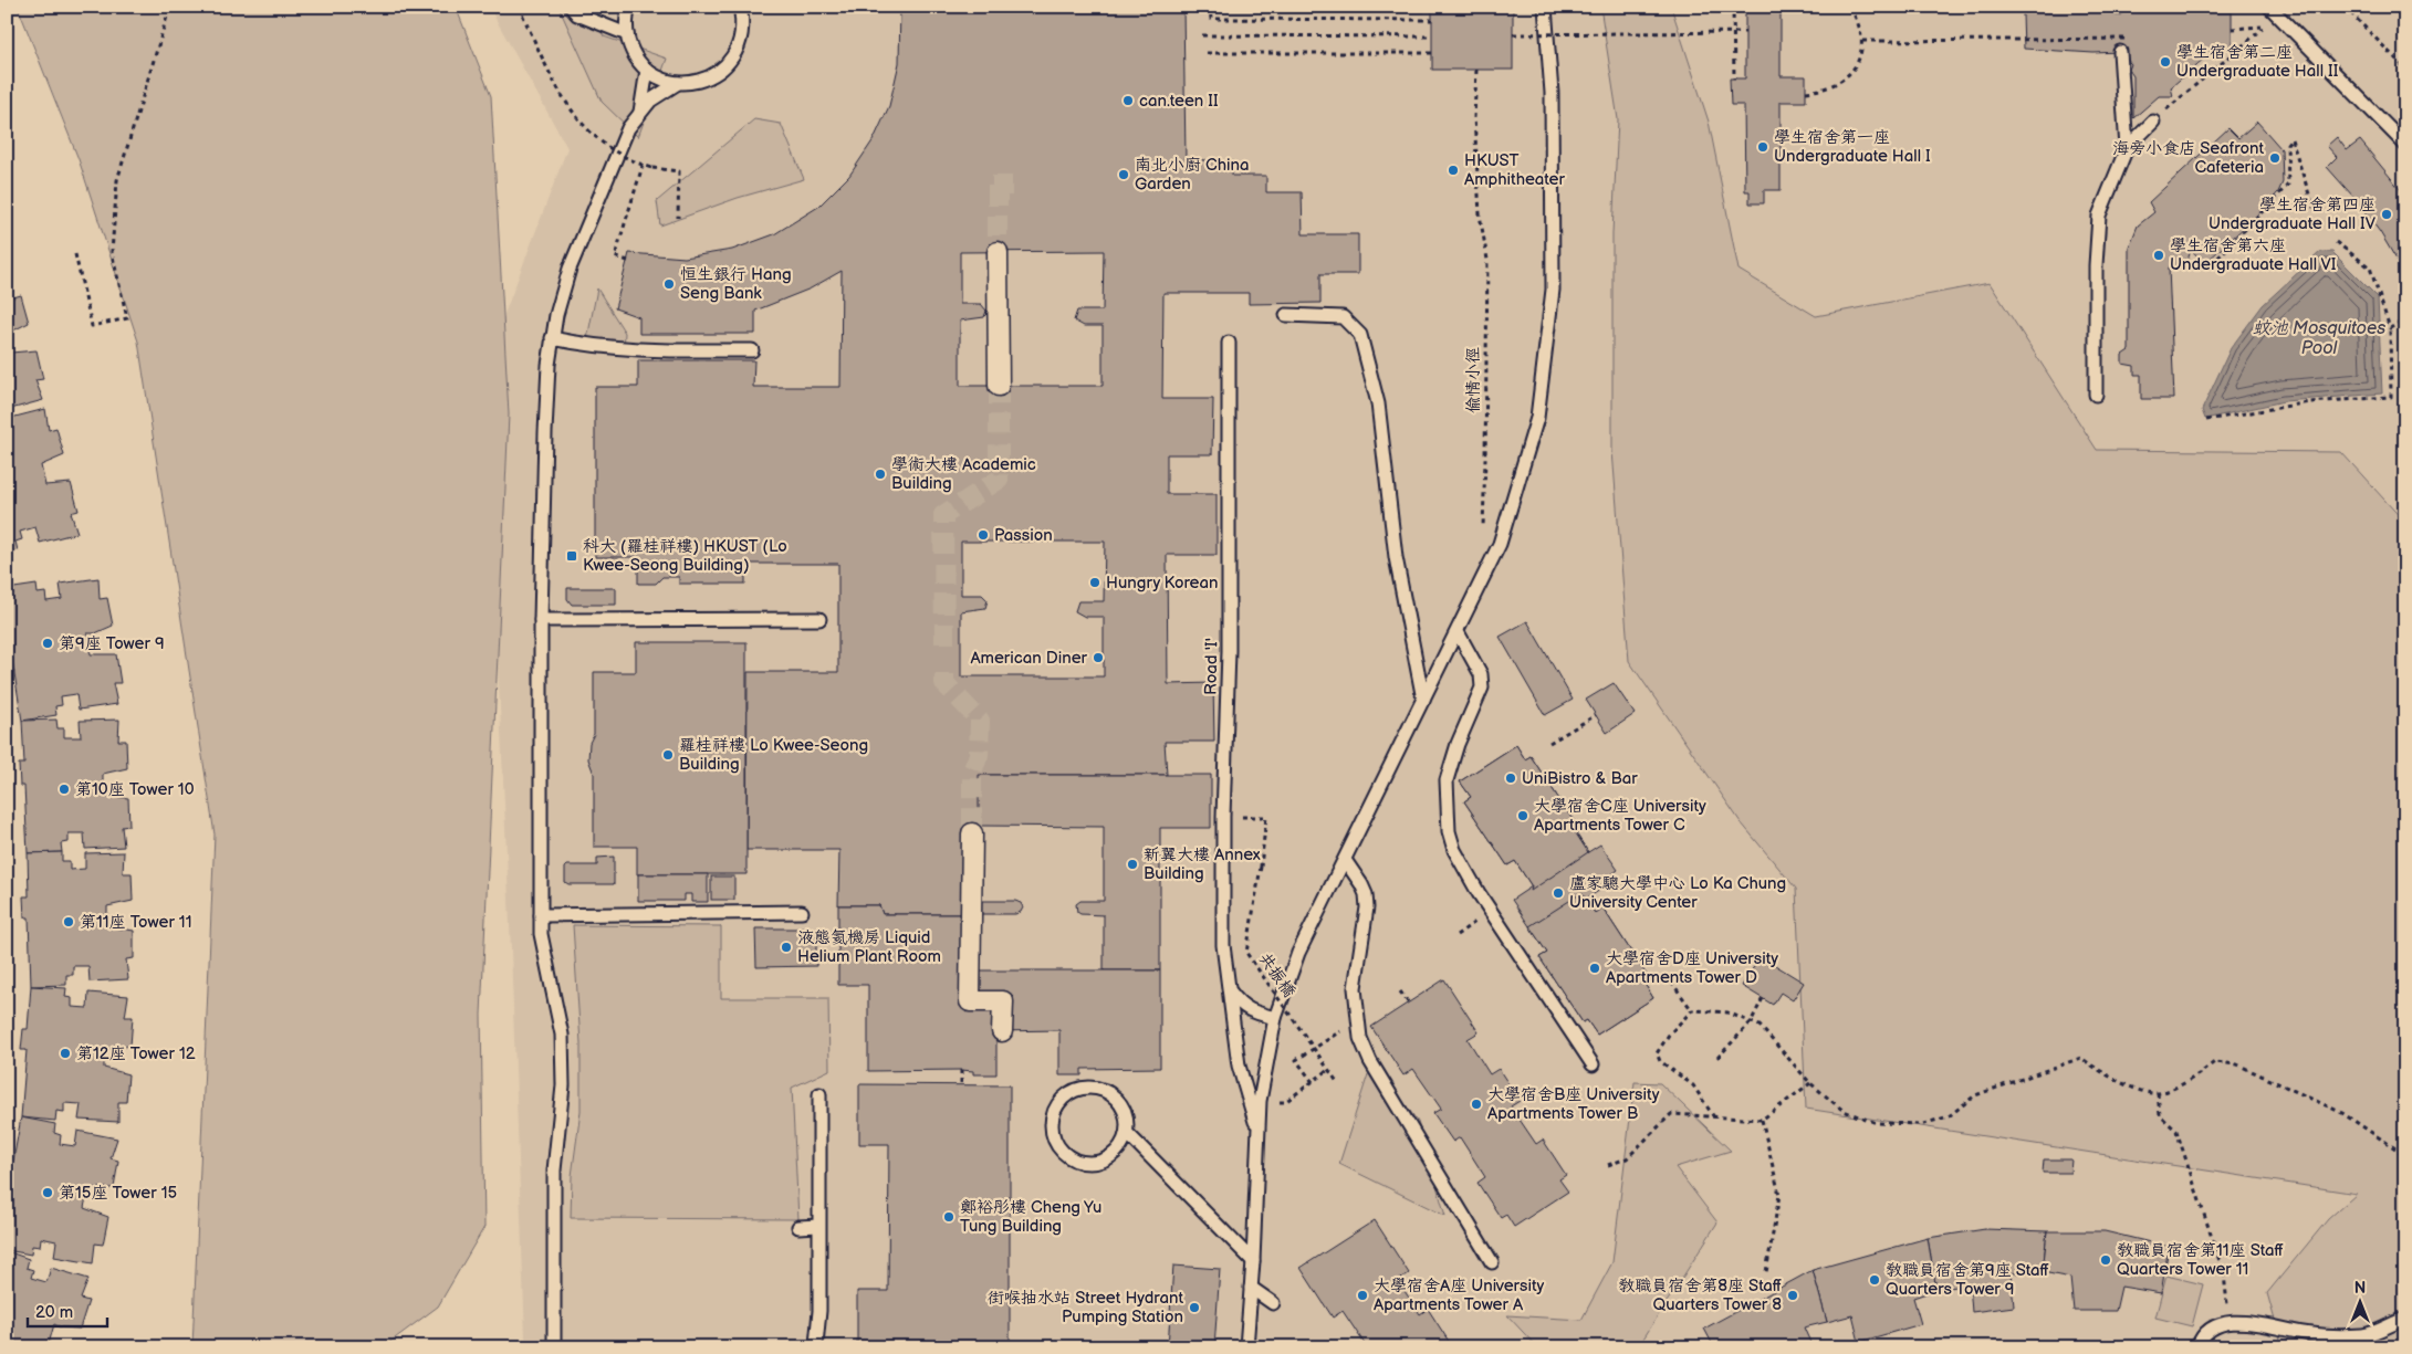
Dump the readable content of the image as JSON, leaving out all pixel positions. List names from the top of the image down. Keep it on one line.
{"streets":{"lane":["Road 'I'"],"path":["偷情小徑","共振橋"]},"crossings":[["Road 'I'","共振橋"]],"water":["蚊池 Mosquitoes Pool"],"places":{"other":["學生宿舍第二座 Undergraduate Hall II","can.teen II","學生宿舍第一座 Undergraduate Hall I","海旁小食店 Seafront Cafeteria","HKUST Amphitheater","南北小廚 China Garden","學生宿舍第四座 Undergraduate Hall IV","學生宿舍第六座 Undergraduate Hall VI","恒生銀行 Hang Seng Bank","學術大樓 Academic Building","Passion","Hungry Korean","第9座 Tower 9","American Diner","羅桂祥樓 Lo Kwee-Seong Building","UniBistro & Bar","第10座 Tower 10","大學宿舍C座 University Apartments Tower C","新翼大樓 Annex Building","盧家驄大學中心 Lo Ka Chung University Center","第11座 Tower 11","液態氦機房 Liquid Helium Plant Room","大學宿舍D座 University Apartments Tower D","第12座 Tower 12","大學宿舍B座 University Apartments Tower B","第15座 Tower 15","鄭裕彤樓 Cheng Yu Tung Building","教職員宿舍第11座 Staff Quarters Tower 11","教職員宿舍第9座 Staff Quarters Tower 9","大學宿舍A座 University Apartments Tower A","教職員宿舍第8座 Staff Quarters Tower 8","街喉抽水站 Street Hydrant Pumping Station"],"transit":["科大 (羅桂祥樓) HKUST (Lo Kwee-Seong Building)"]},"scale_bar":"20 m","north":"top"}
